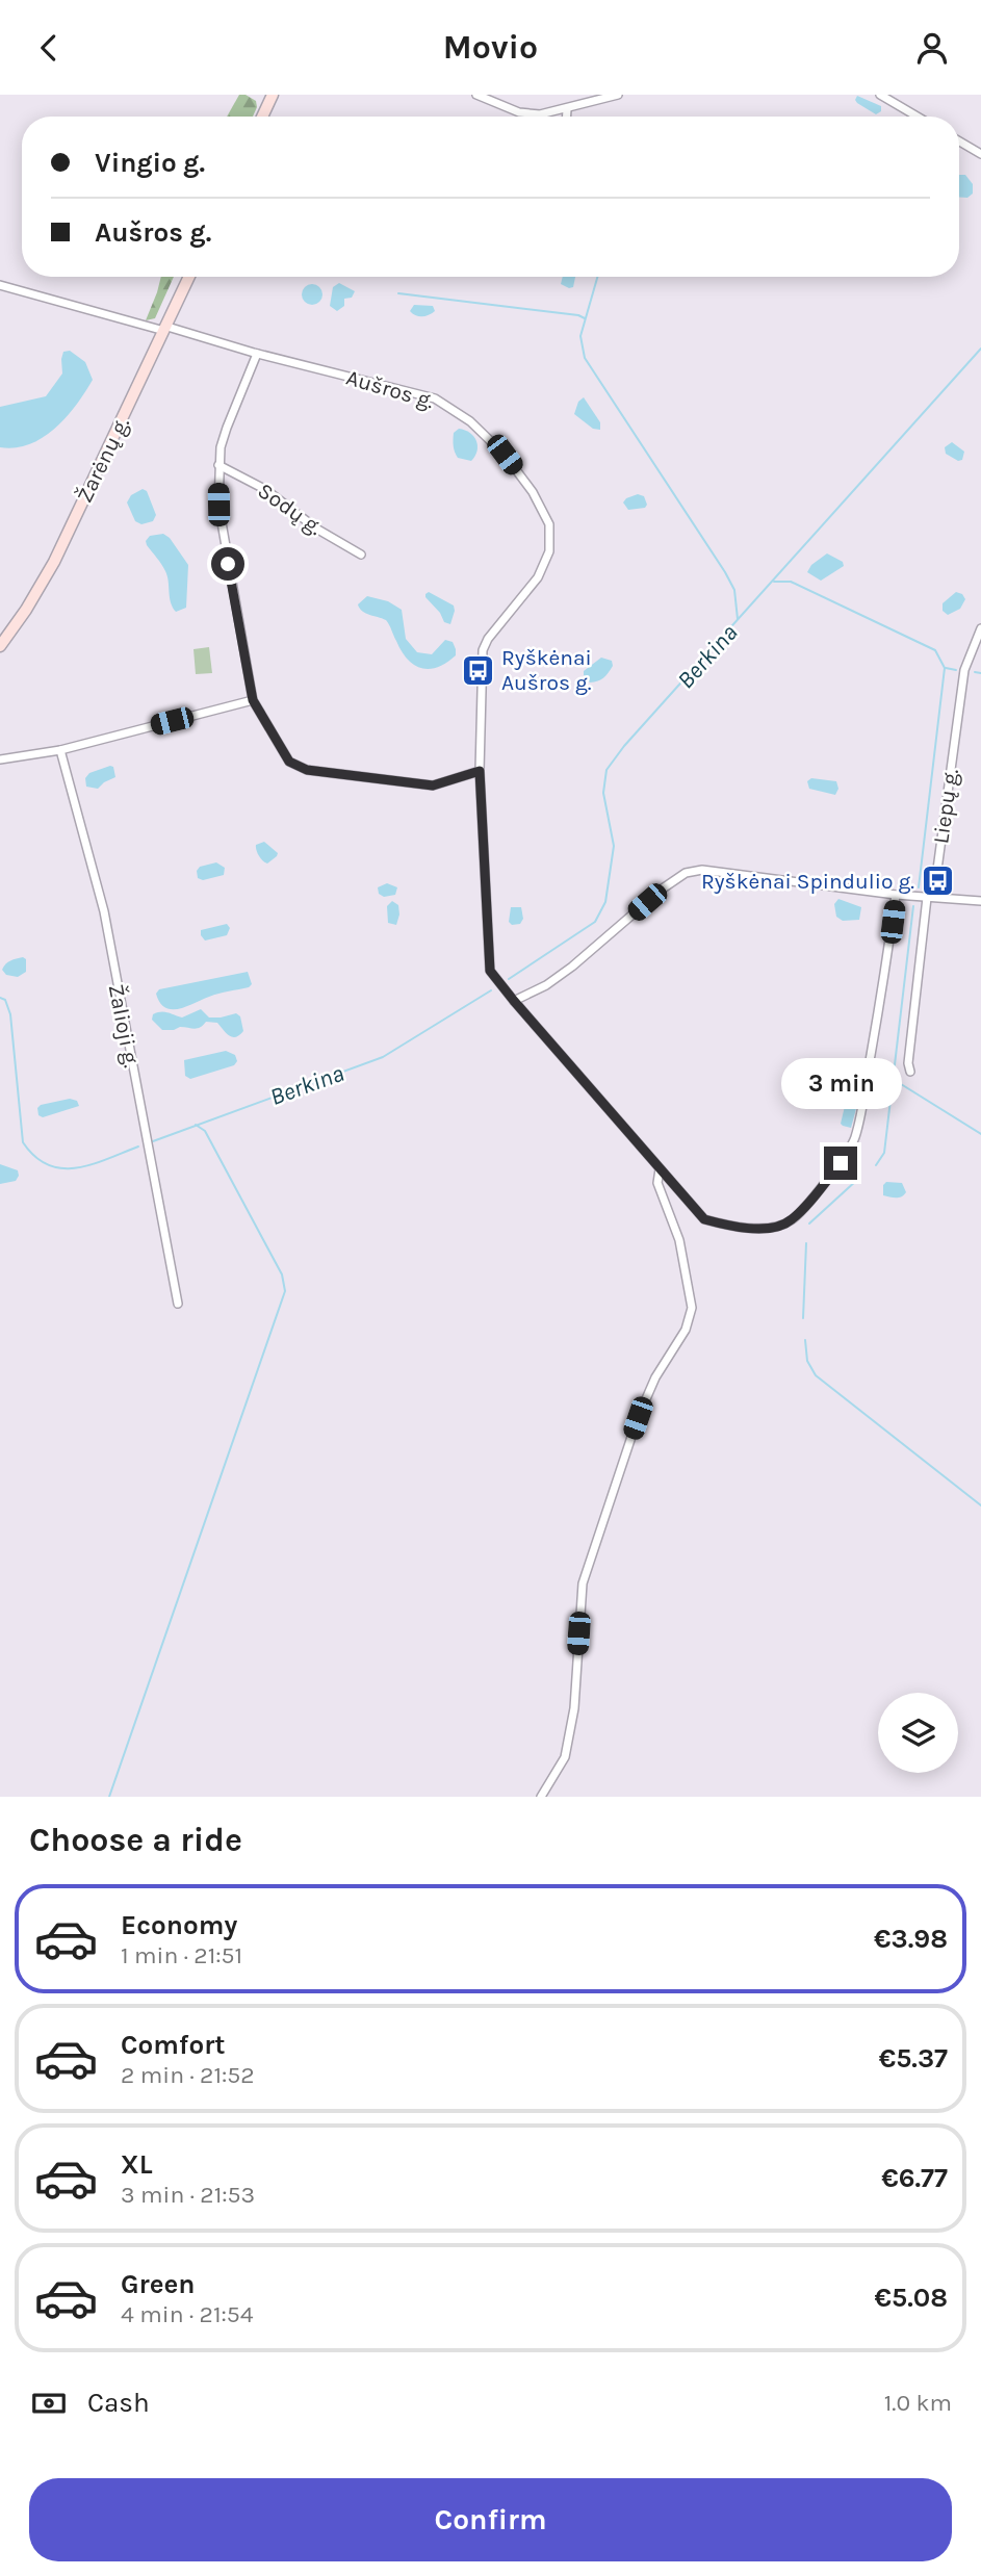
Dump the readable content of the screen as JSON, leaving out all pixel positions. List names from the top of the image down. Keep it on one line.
{"streets":{"main road":["Žarėnų g."],"street":["Aušros g.","Sodų g.","Liepų g.","Žalioji g."]},"crossings":[["Aušros g.","Žarėnų g."]],"water":["Berkina"],"places":{"bus stop":["Ryškėnai Aušros g.","Ryškėnai Spindulio g."]},"page":{"header":"Movio","banner":["Vingio g.","Aušros g."],"bubble":"3 min","heading":"Choose a ride","list":[{"name":"Economy","note":"1 min · 21:51","value":"€3.98"},{"name":"Comfort","note":"2 min · 21:52","value":"€5.37"},{"name":"XL","note":"3 min · 21:53","value":"€6.77"},{"name":"Green","note":"4 min · 21:54","value":"€5.08"}],"pay":["Cash","1.0 km"],"buttons":"Confirm"}}
